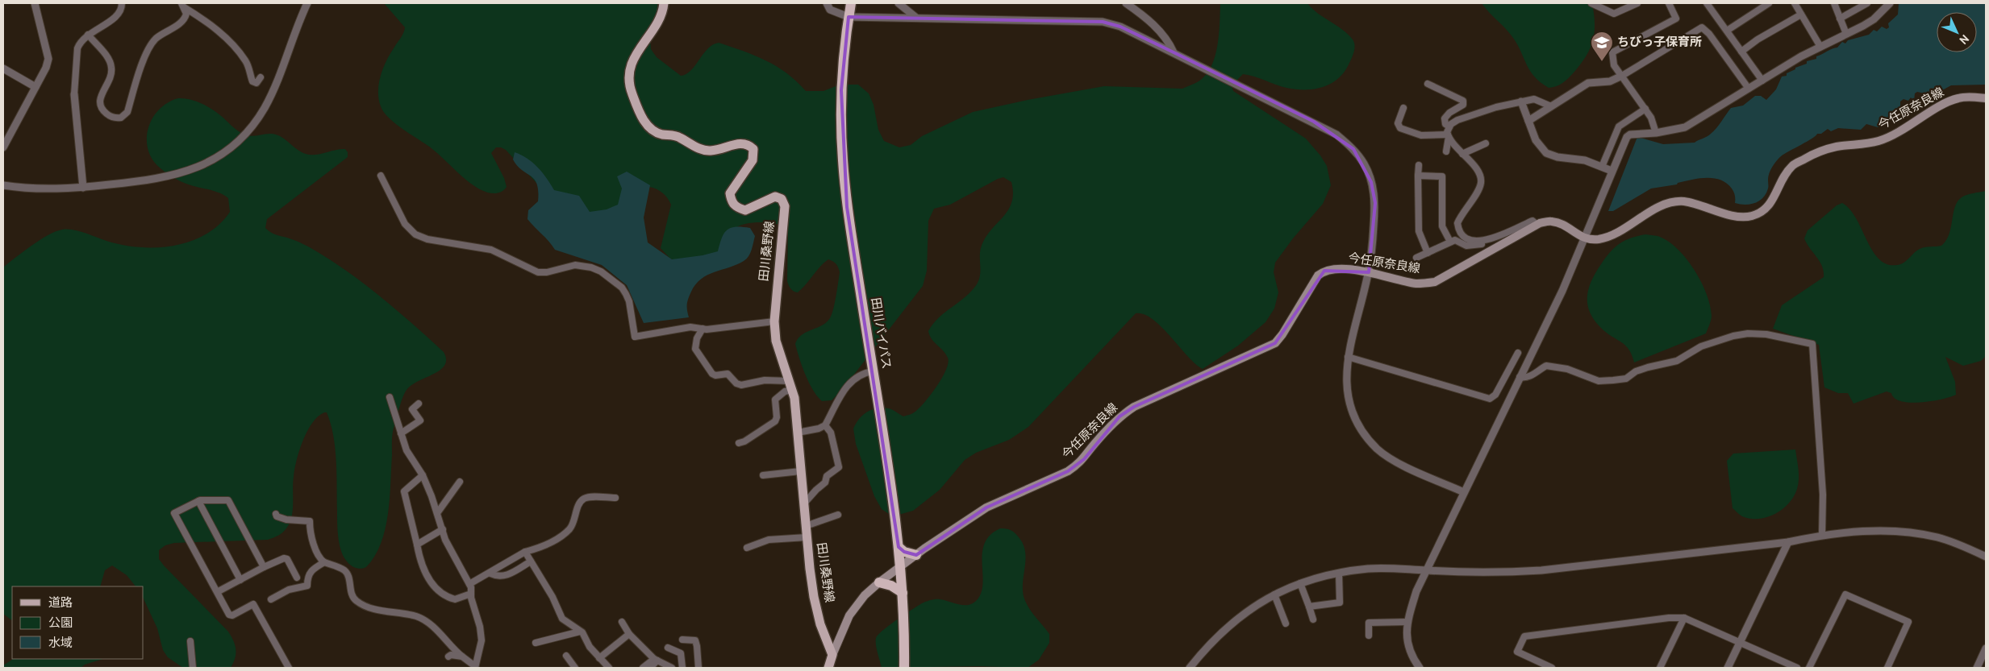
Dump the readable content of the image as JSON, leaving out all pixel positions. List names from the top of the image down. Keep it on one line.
{"streets":{"highway":["田川バイパス"],"main road":["今任原奈良線","田川桑野線"]},"crossings":[["今任原奈良線","田川桑野線"],["今任原奈良線","田川バイパス"]],"places":{"school or university":["ちびっ子保育所"]},"legend":["道路","公園","水域"],"north":"bottom right"}
